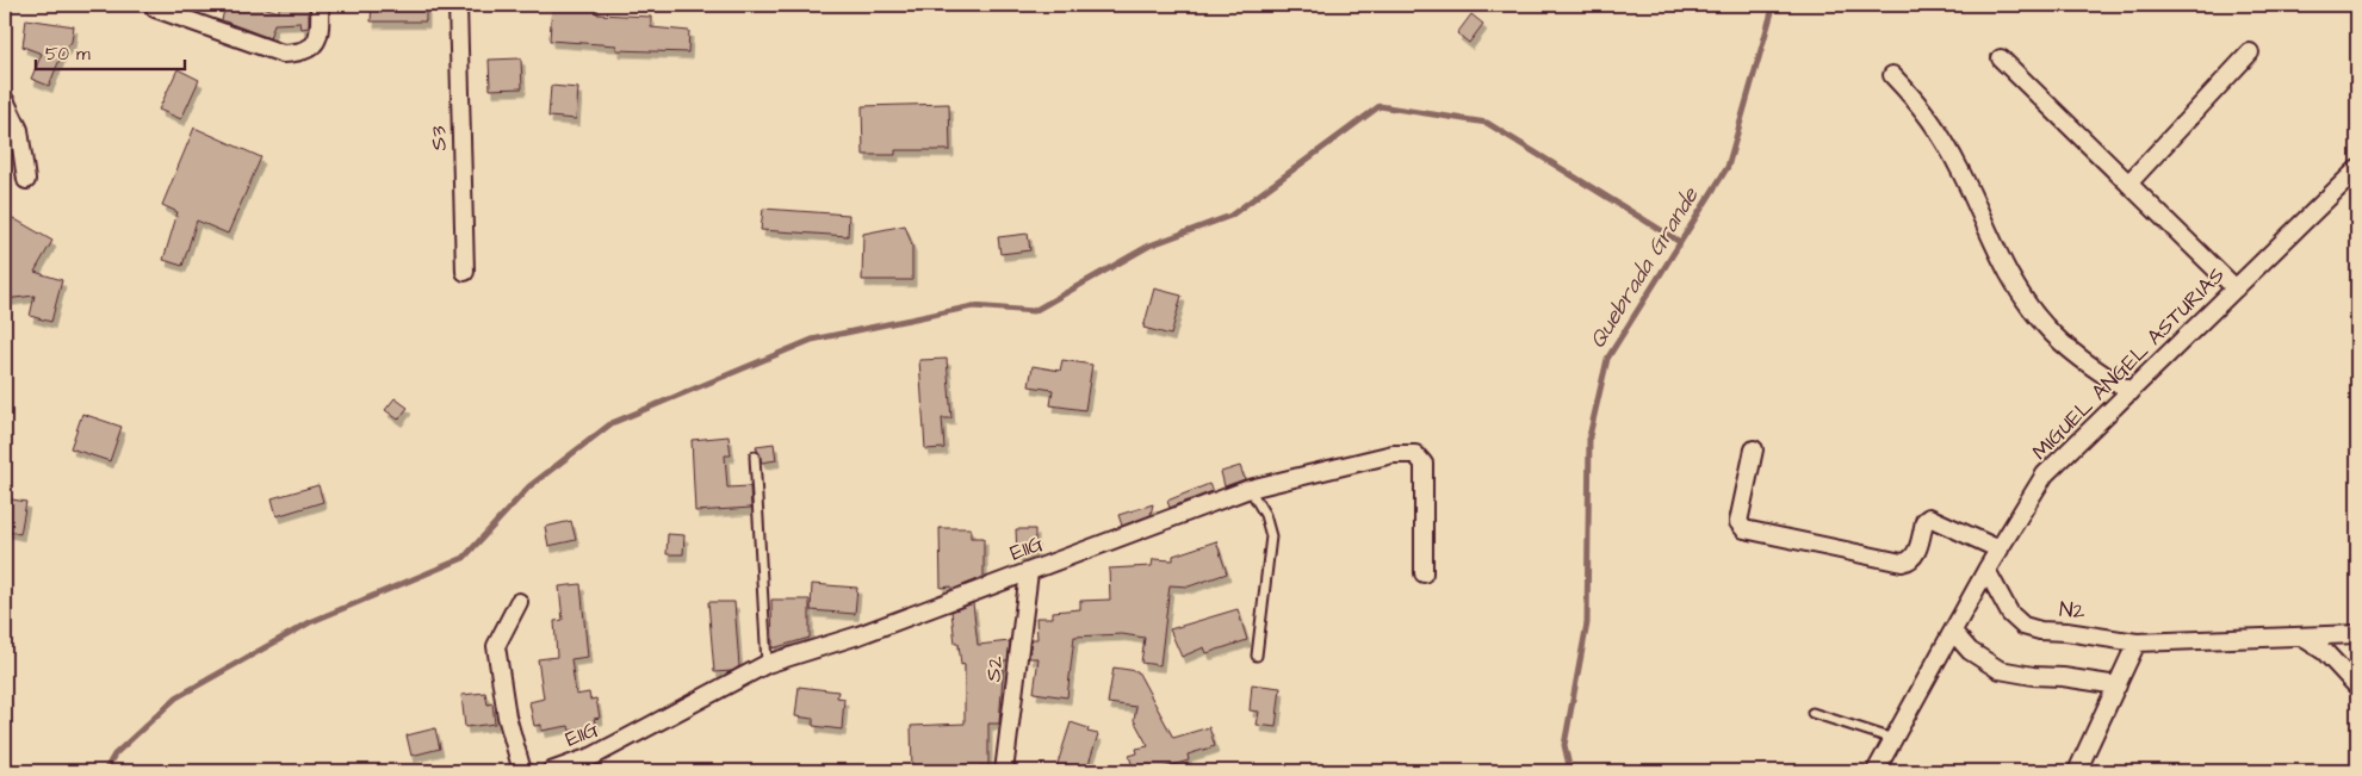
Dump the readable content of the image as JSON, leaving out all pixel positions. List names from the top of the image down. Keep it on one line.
{"streets":{"street":["S3","MIGUEL ANGEL ASTURIAS","E11G","N2","S2"]},"crossings":[["MIGUEL ANGEL ASTURIAS","N2"],["E11G","S2"]],"water":["Quebrada Grande"],"scale_bar":"50 m"}
